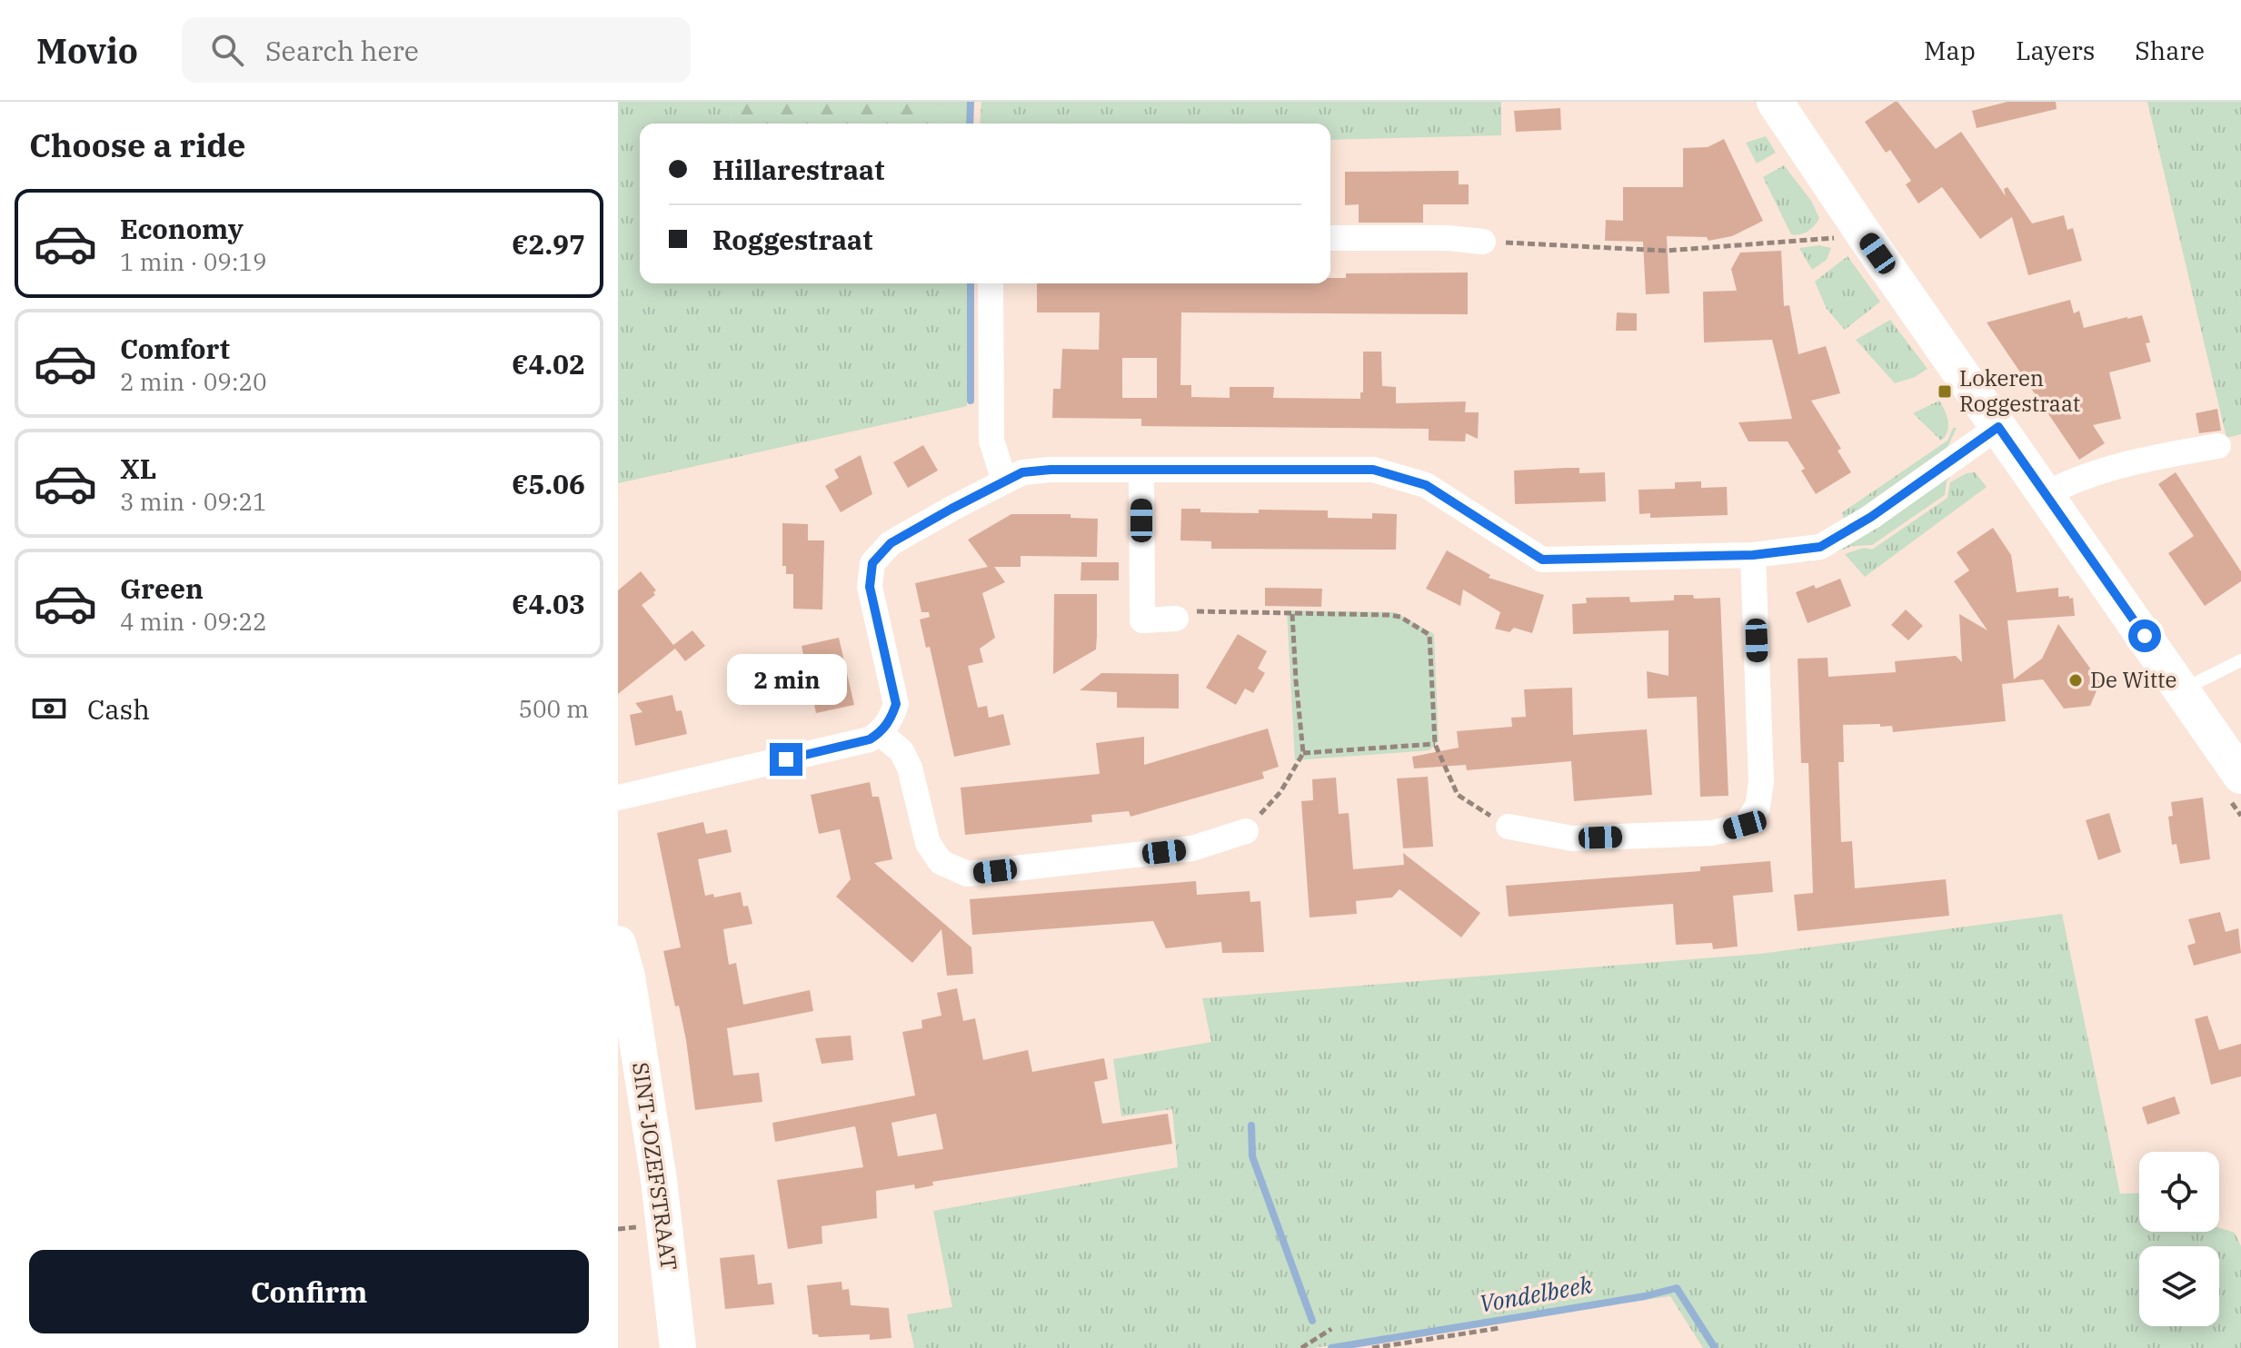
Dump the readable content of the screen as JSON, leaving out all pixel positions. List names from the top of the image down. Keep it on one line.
{"streets":{"main road":["SINT-JOZEFSTRAAT"]},"water":["Vondelbeek"],"places":{"transit":["Lokeren Roggestraat"],"other":["De Witte"]},"page":{"header":"Movio","search":"Search here","nav":["Map","Layers","Share"],"heading":"Choose a ride","banner":["Hillarestraat","Roggestraat"],"list":[{"name":"Economy","note":"1 min · 09:19","value":"€2.97"},{"name":"Comfort","note":"2 min · 09:20","value":"€4.02"},{"name":"XL","note":"3 min · 09:21","value":"€5.06"},{"name":"Green","note":"4 min · 09:22","value":"€4.03"}],"bubble":"2 min","pay":["Cash","500 m"],"buttons":"Confirm"}}
